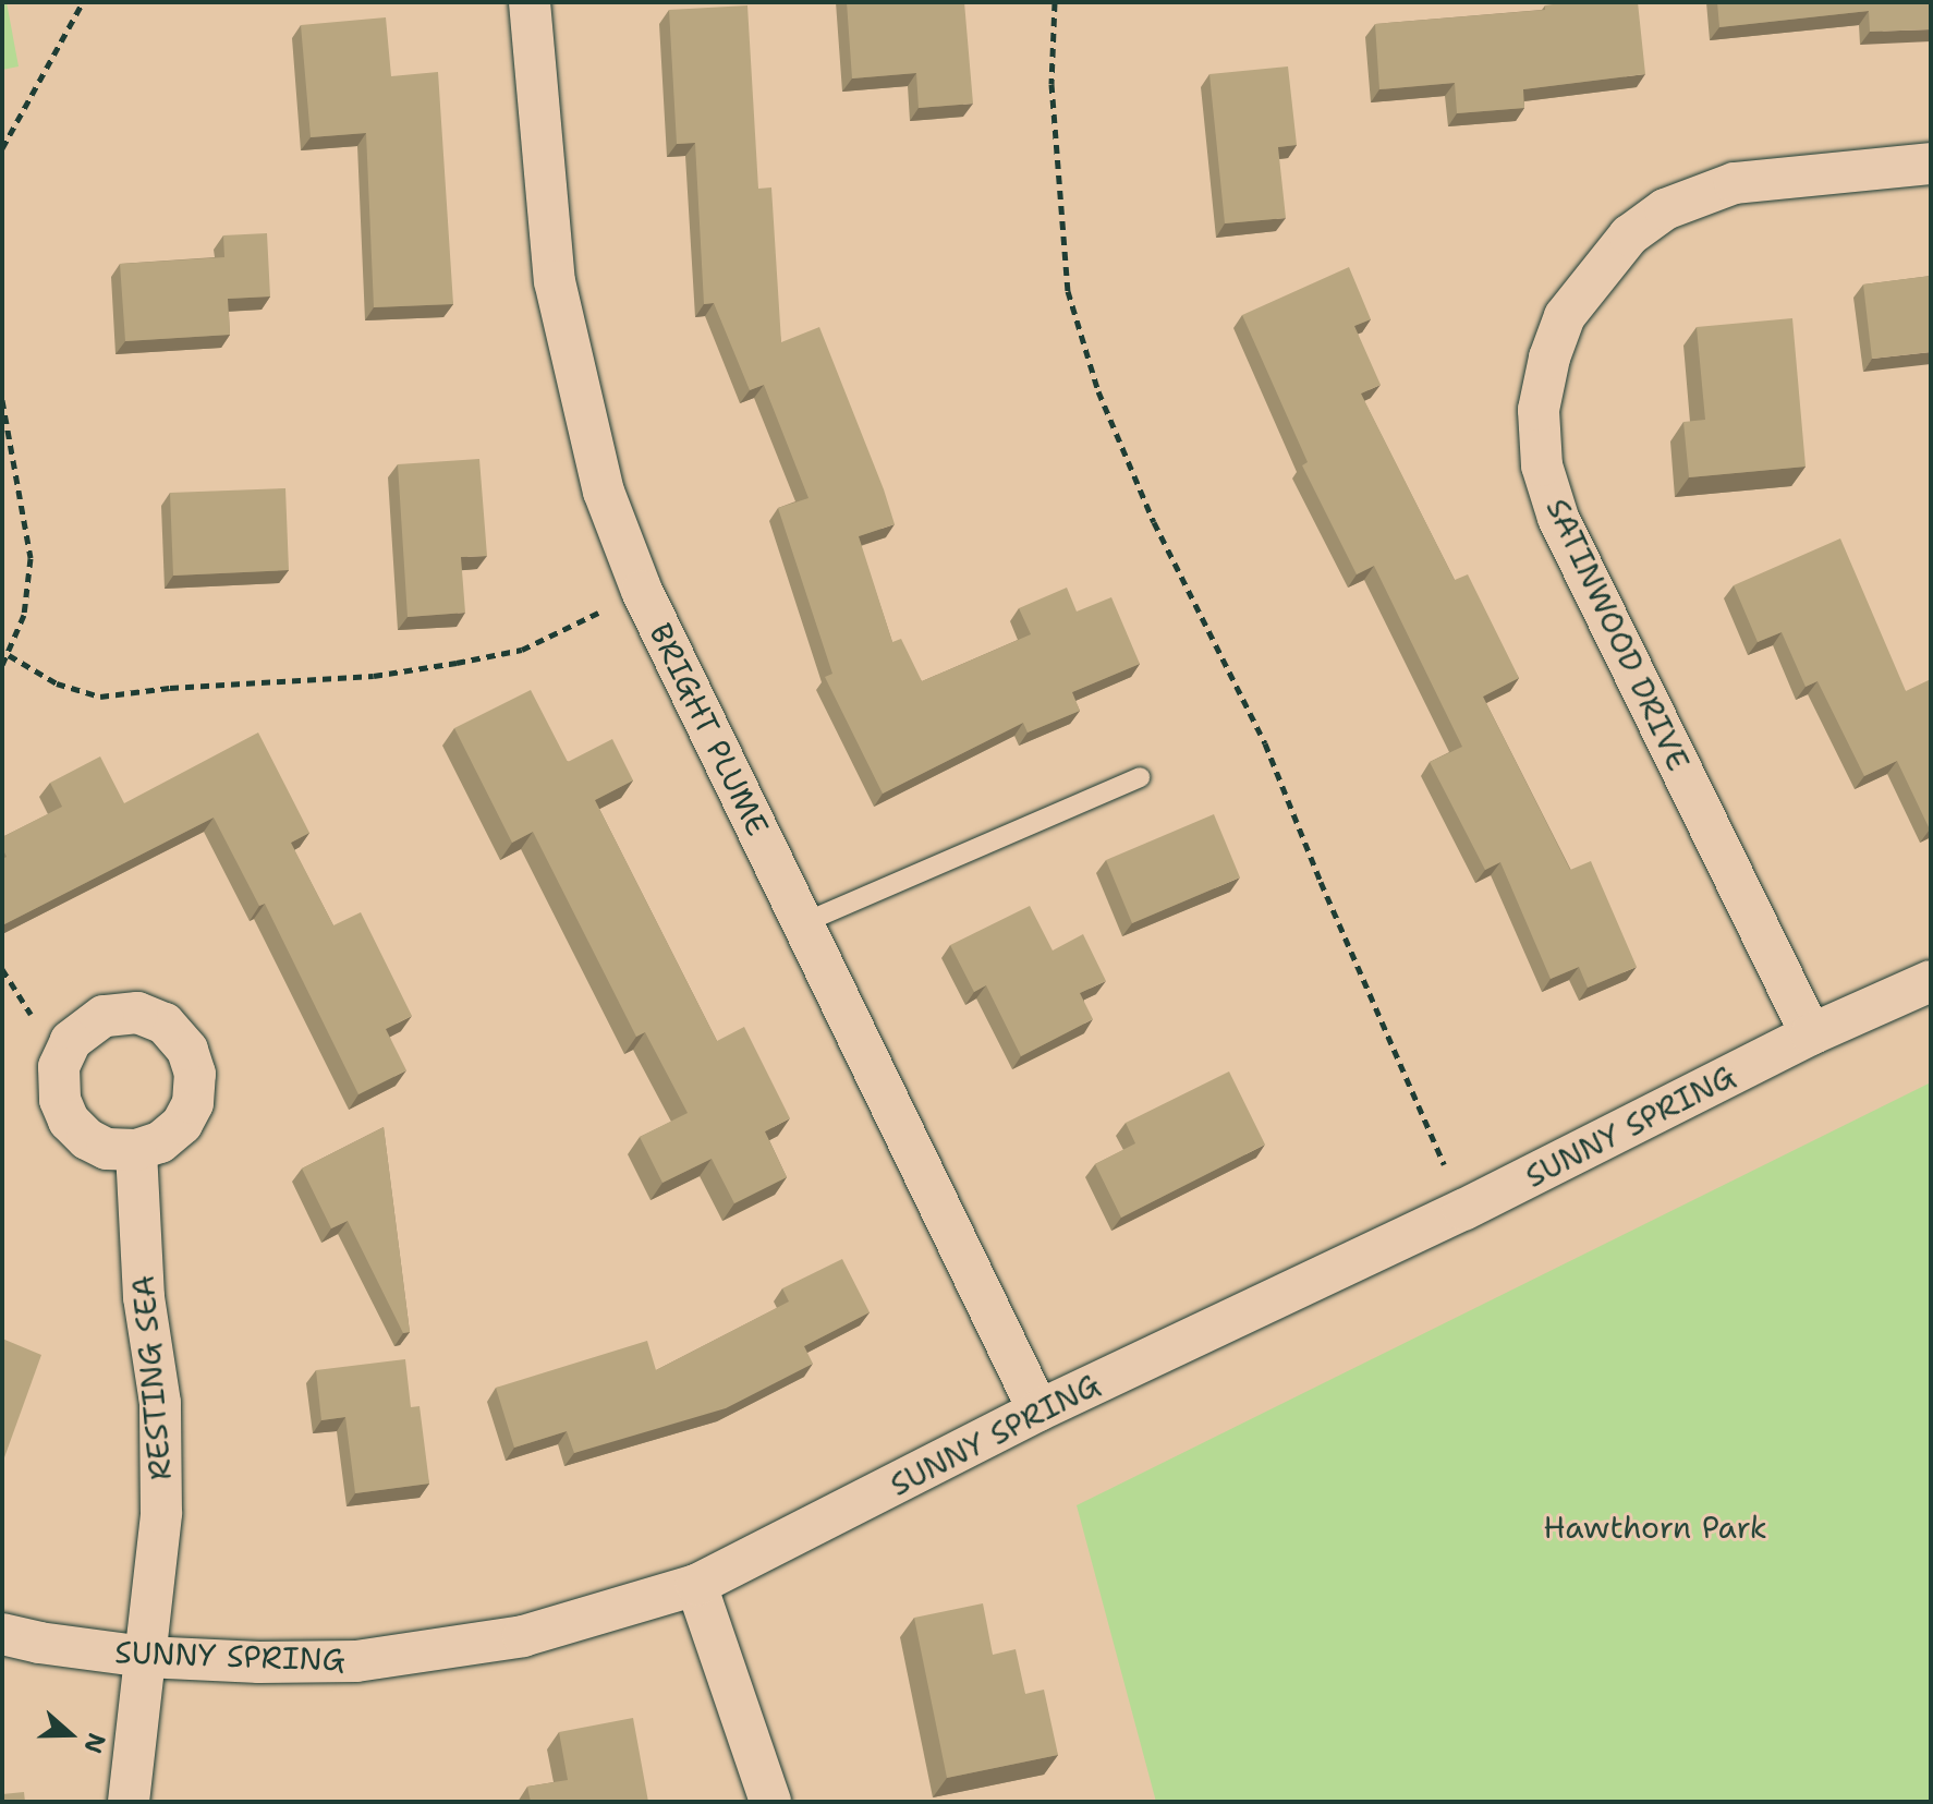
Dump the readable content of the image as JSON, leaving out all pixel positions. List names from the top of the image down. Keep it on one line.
{"streets":{"street":["SATINWOOD DRIVE","BRIGHT PLUME","SUNNY SPRING","RESTING SEA"]},"crossings":[["SATINWOOD DRIVE","SUNNY SPRING"],["BRIGHT PLUME","SUNNY SPRING"],["SUNNY SPRING","RESTING SEA"]],"parks":["Hawthorn Park"],"north":"right"}
